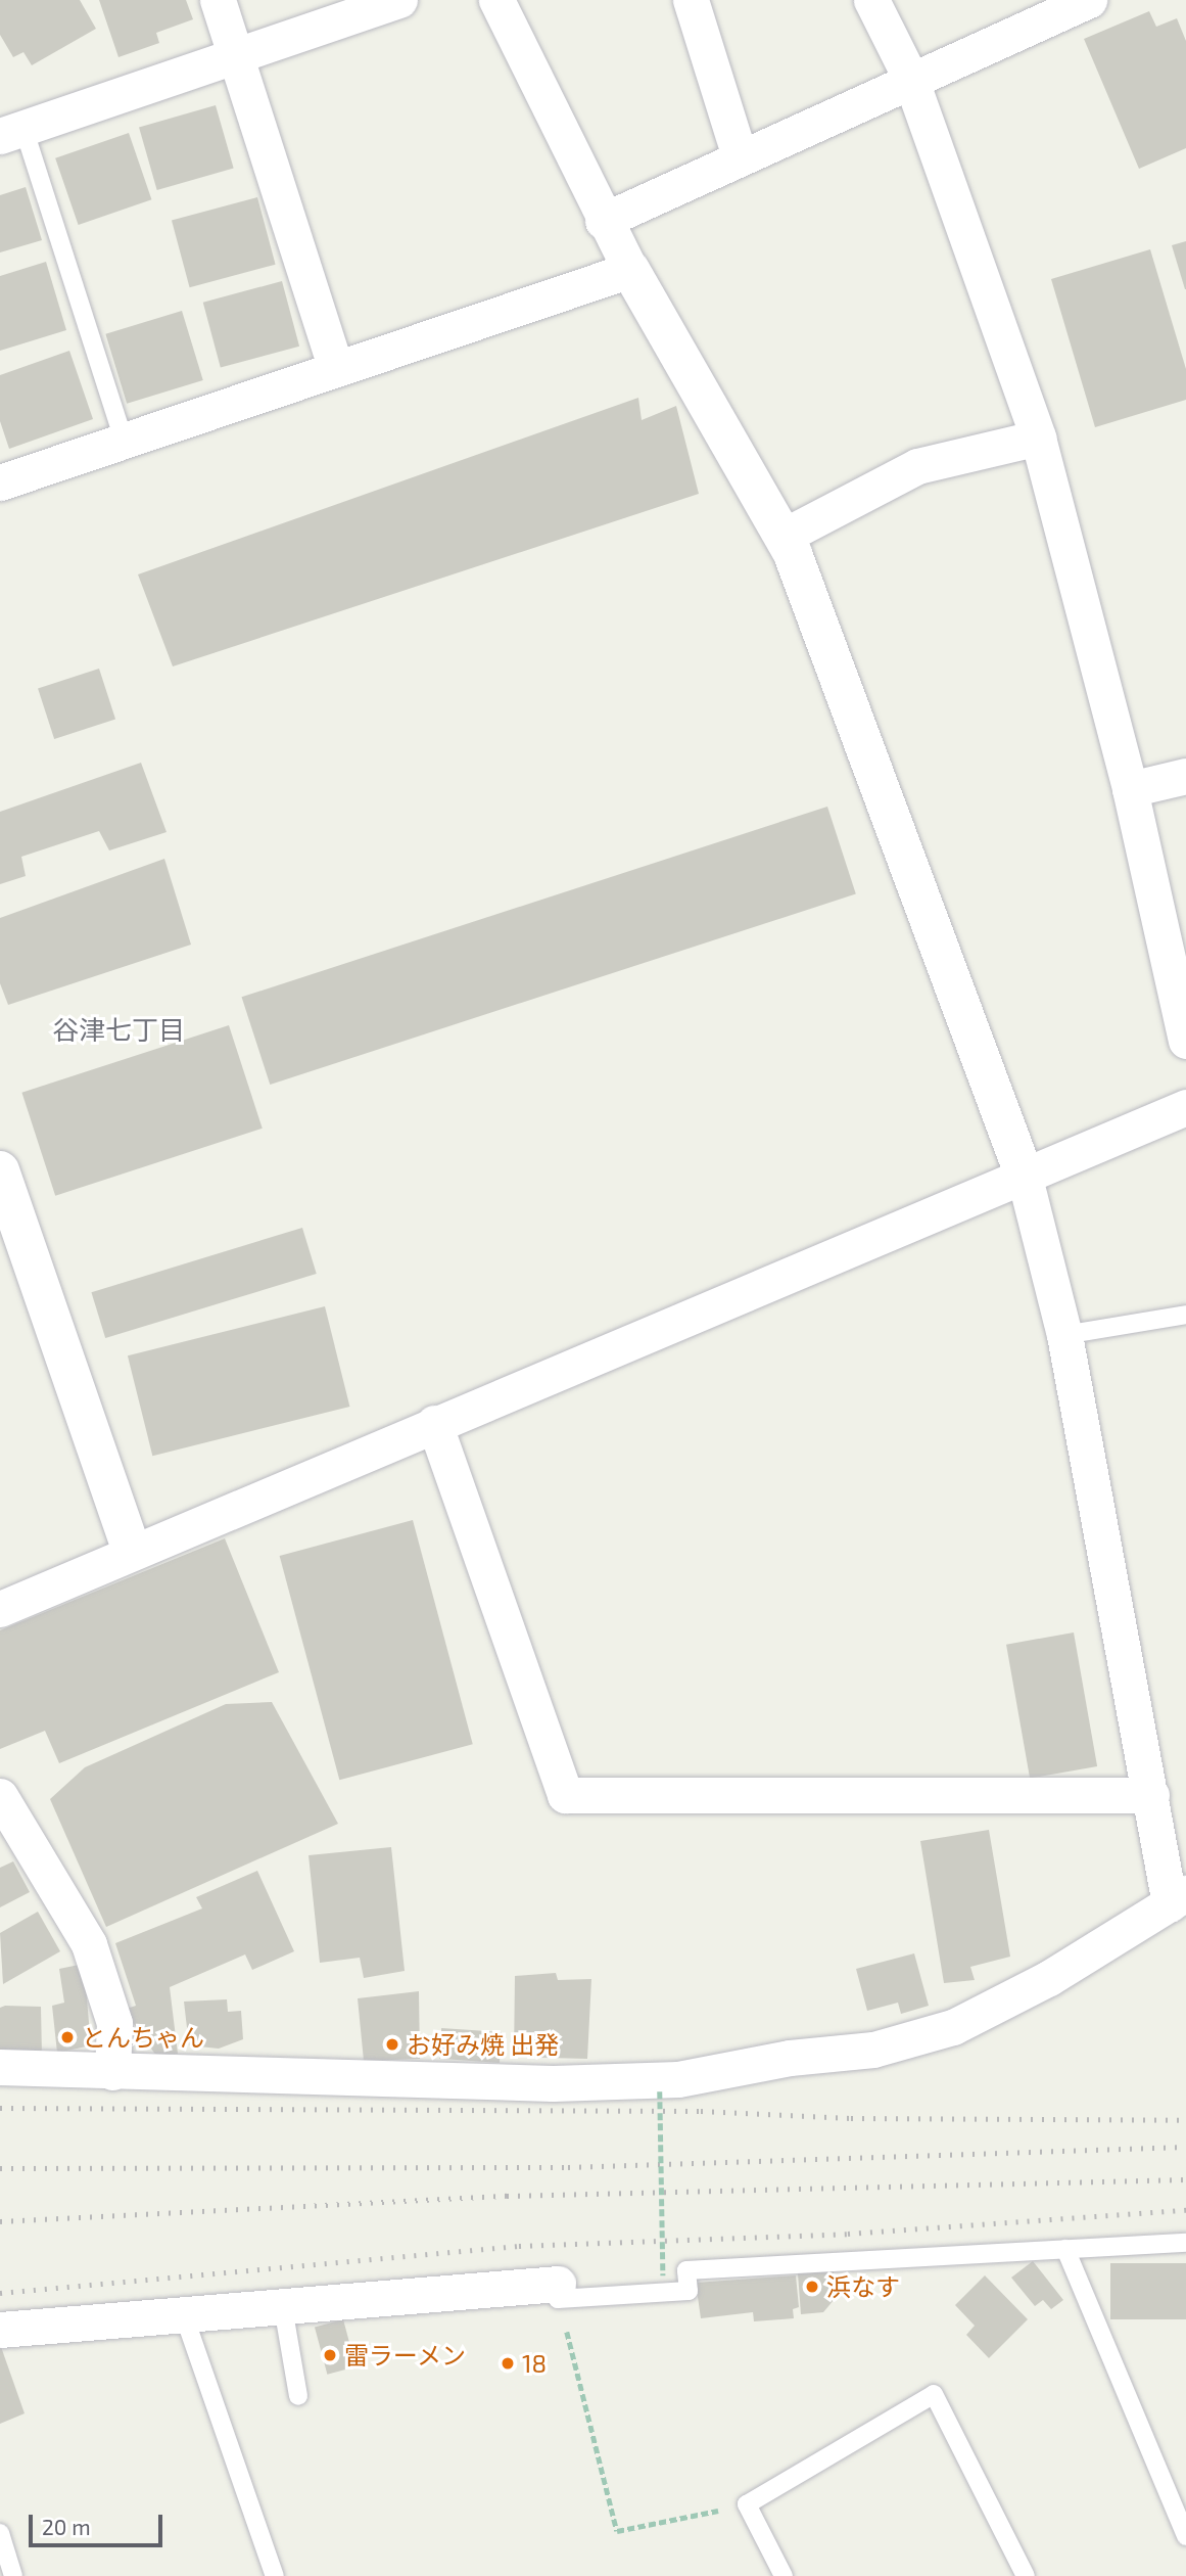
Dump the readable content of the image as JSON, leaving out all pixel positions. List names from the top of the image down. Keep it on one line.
{"districts":["谷津七丁目"],"places":["とんちゃん","お好み焼 出発","浜なす","雷ラーメン","18"],"scale_bar":"20 m"}
